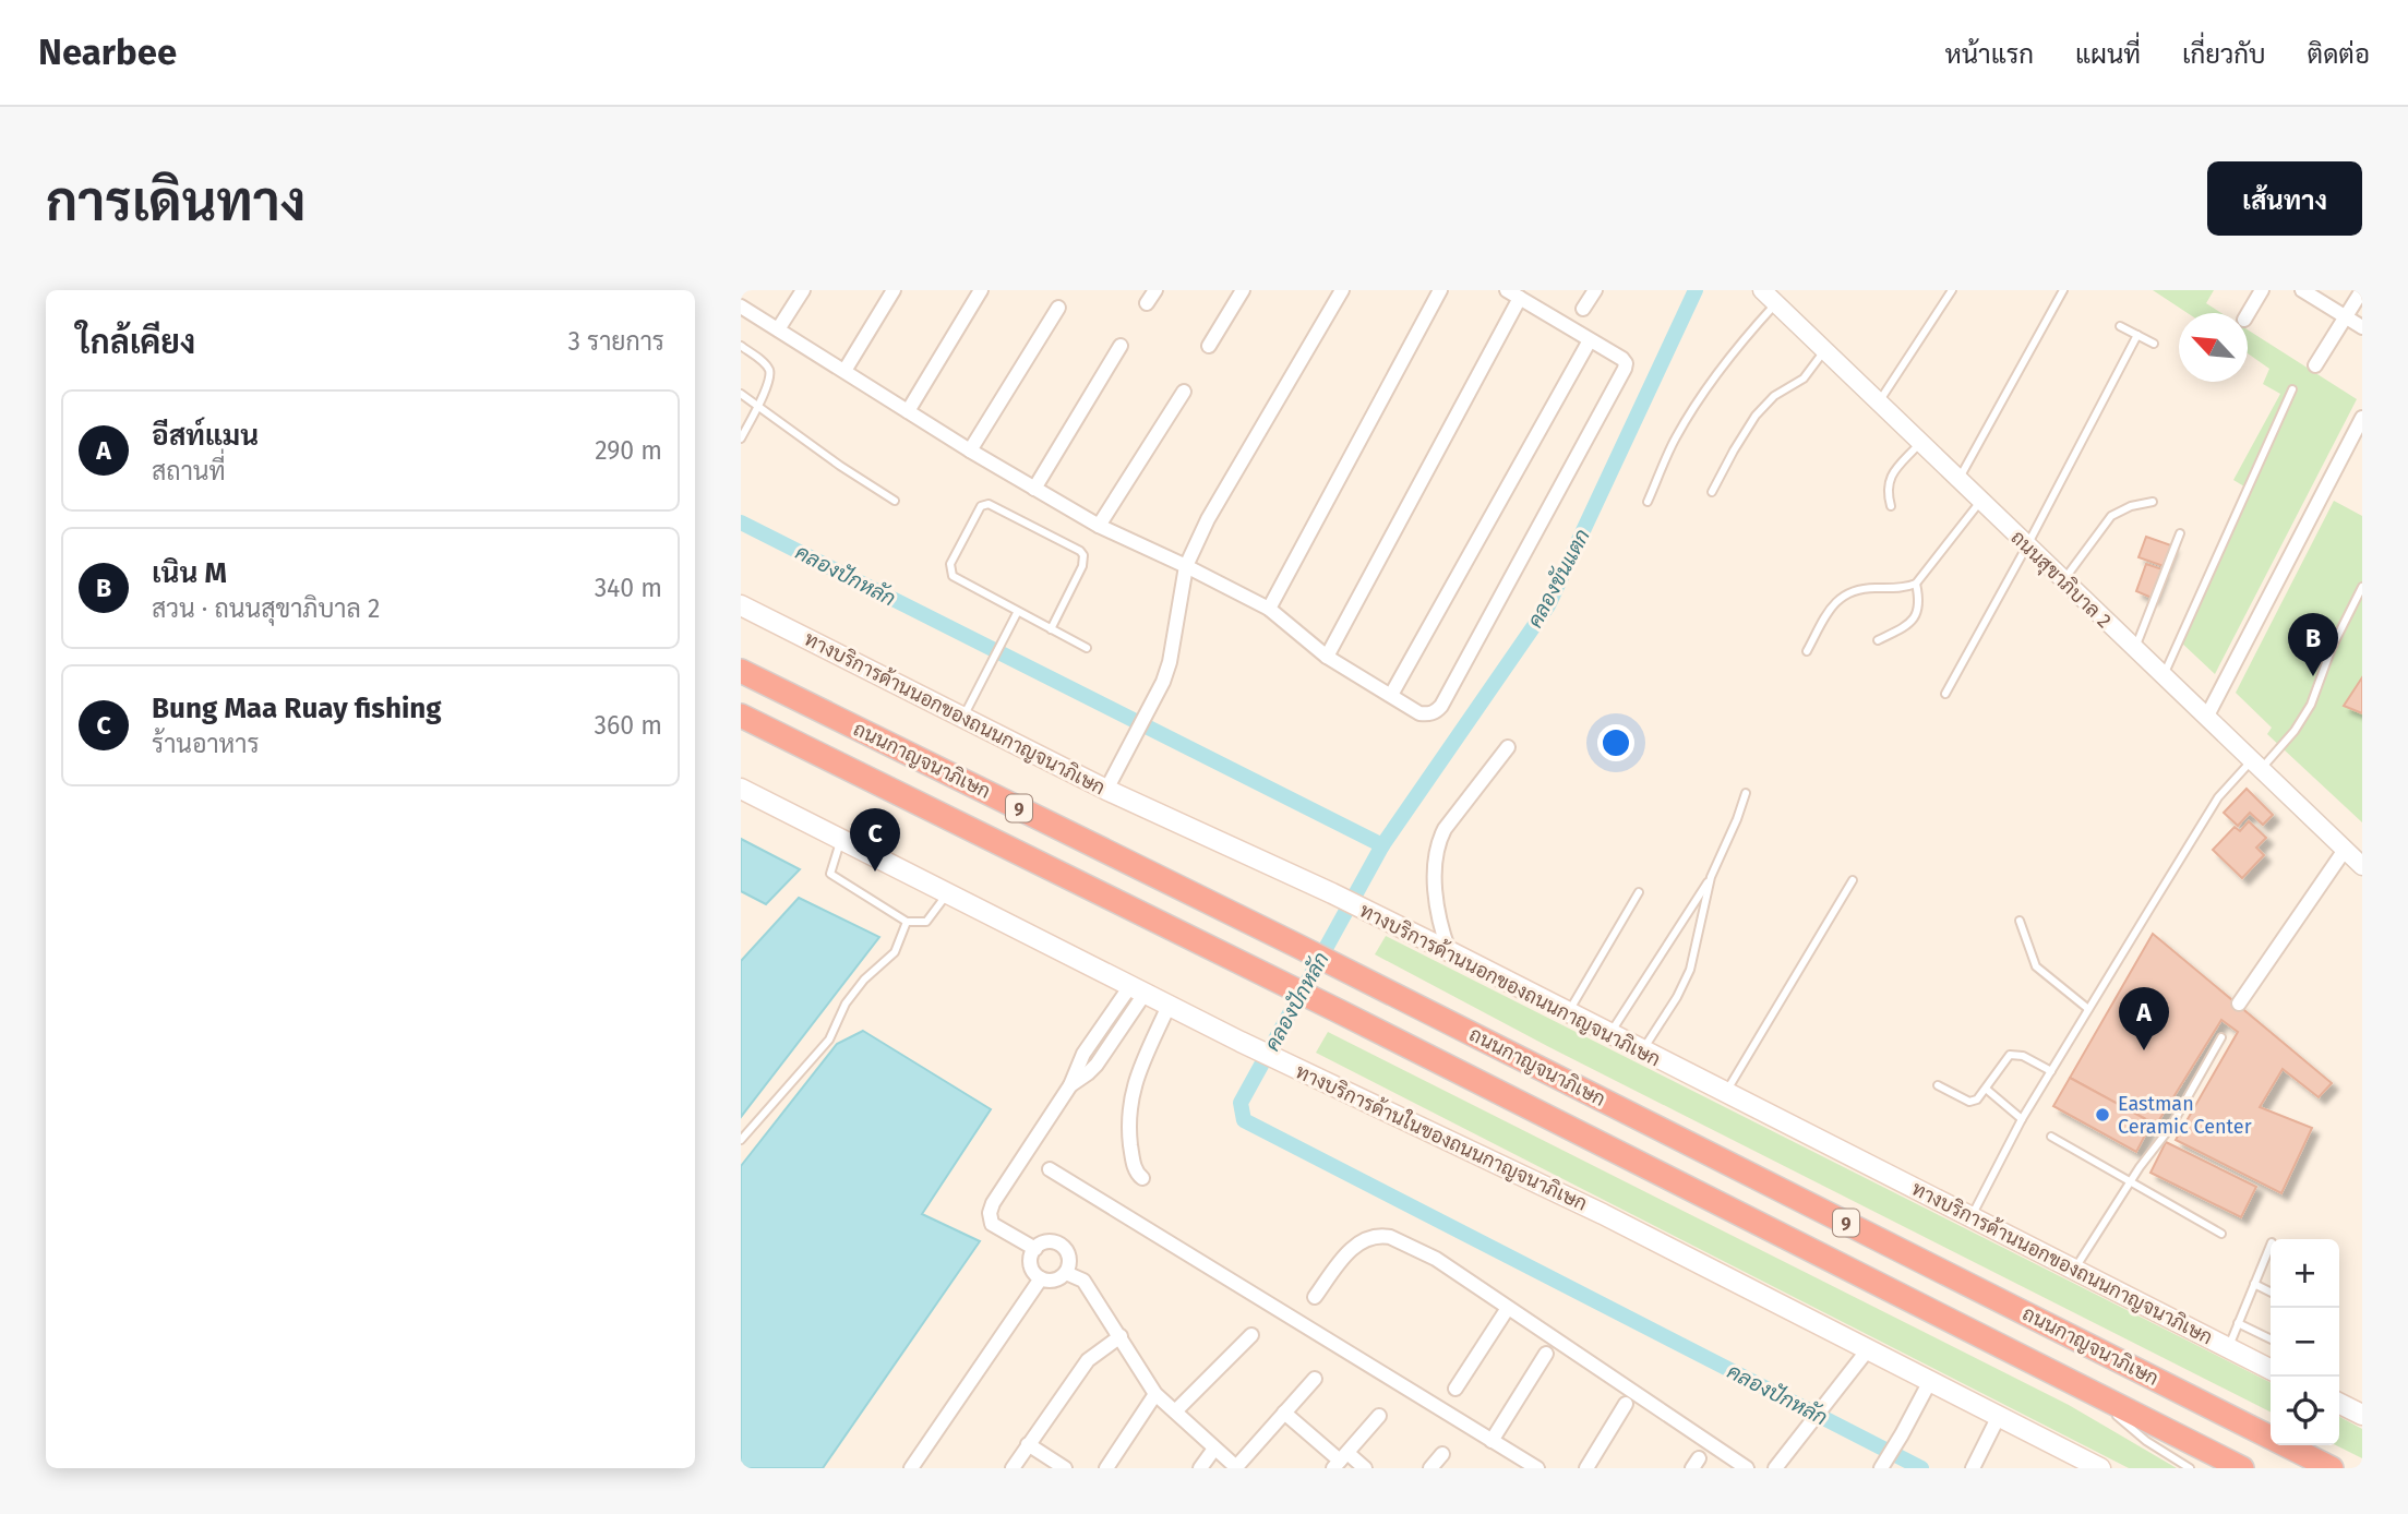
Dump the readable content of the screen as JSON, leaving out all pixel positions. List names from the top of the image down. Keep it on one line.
{"streets":{"highway":["ถนนกาญจนาภิเษก","9"],"main road":["ทางบริการด้านนอกของถนนกาญจนาภิเษก","ทางบริการด้านในของถนนกาญจนาภิเษก"],"street":["ถนนสุขาภิบาล 2"]},"water":["คลองปักหลัก","คลองขันแตก"],"places":["Eastman Ceramic Center"],"north":"top left","page":{"header":"Nearbee","nav":["หน้าแรก","แผนที่","เกี่ยวกับ","ติดต่อ"],"buttons":"เส้นทาง","title":"การเดินทาง","heading":["ใกล้เคียง","3 รายการ"],"list":[{"mark":"A","name":"อีสท์แมน","note":"สถานที่","value":"290 m"},{"mark":"B","name":"เนิน M","note":"สวน · ถนนสุขาภิบาล 2","value":"340 m"},{"mark":"C","name":"Bung Maa Ruay fishing","note":"ร้านอาหาร","value":"360 m"}],"pins":["B","C","A"],"map_buttons":["+","−"]}}
